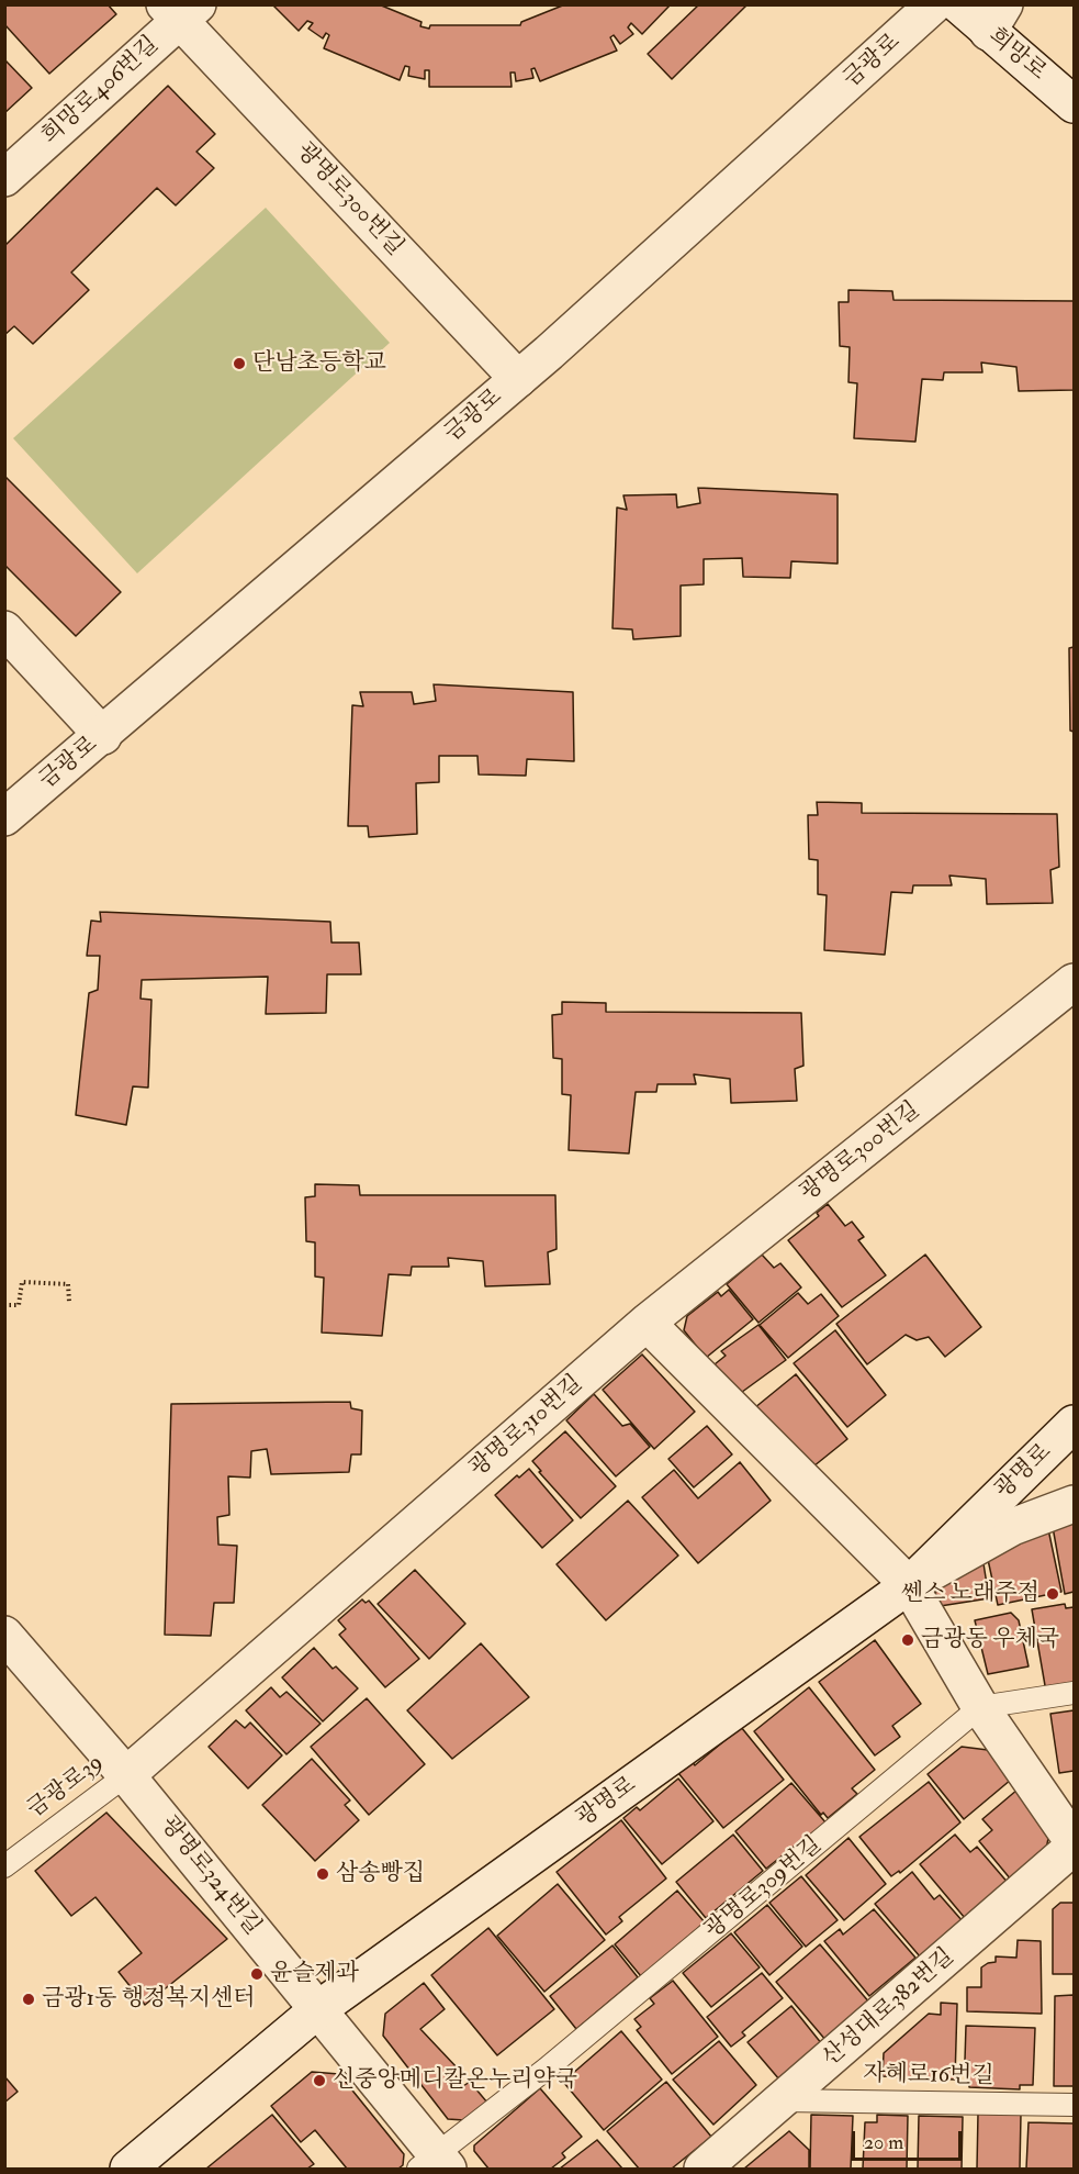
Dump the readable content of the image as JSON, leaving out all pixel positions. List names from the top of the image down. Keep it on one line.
{"streets":{"street":["희망로","금광로","희망로406번길","광명로300번길","광명로310번길","광명로","광명로324번길","산성대로382번길"],"lane":["금광로39","광명로309번길","자혜로16번길"]},"crossings":[["금광로","광명로300번길"],["희망로406번길","광명로300번길"],["광명로300번길","광명로310번길"],["광명로310번길","금광로39"],["광명로310번길","광명로324번길"],["광명로","광명로324번길"],["금광로39","광명로324번길"],["광명로324번길","광명로309번길"],["산성대로382번길","자혜로16번길"]],"places":["단남초등학교","쎈스 노래주점","금광동 우체국","삼송빵집","윤슬제과","금광1동 행정복지센터","신중앙메디칼온누리약국"],"scale_bar":"20 m"}
